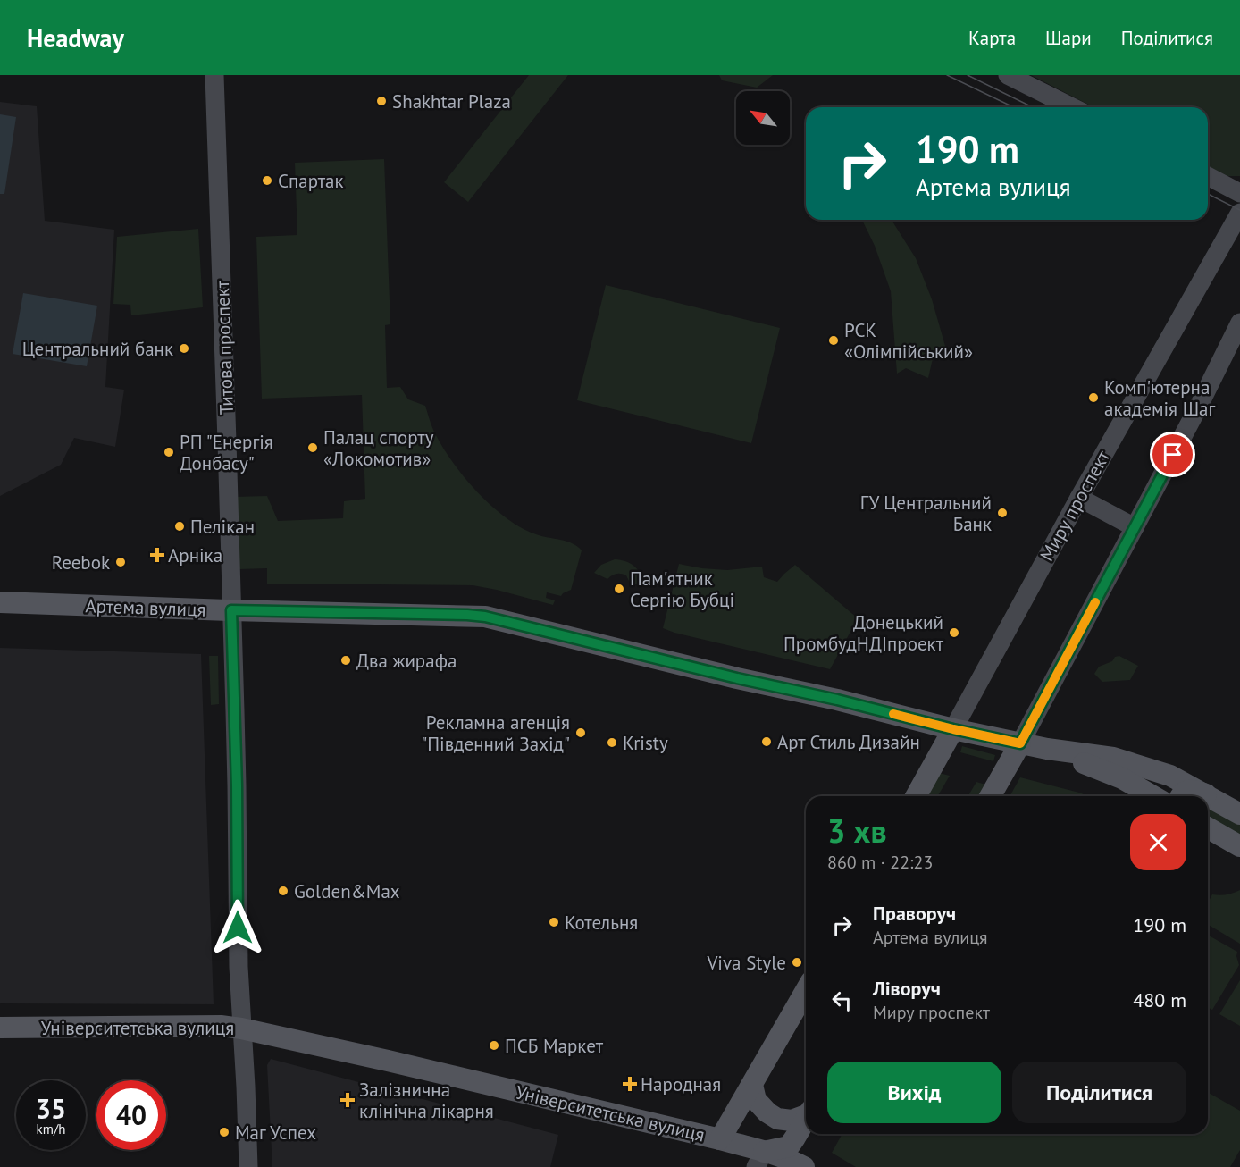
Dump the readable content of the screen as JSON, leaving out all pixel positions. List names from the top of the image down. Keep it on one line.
{"streets":{"main road":["Титова проспект","Миру проспект","Артема вулиця","Університетська вулиця"]},"crossings":[["Титова проспект","Артема вулиця"],["Титова проспект","Університетська вулиця"],["Миру проспект","Артема вулиця"]],"places":{"other":["Shakhtar Plaza","Спартак","РСК «Олімпійський»","Центральний банк","Комп'ютерна академія Шаг","Палац спорту «Локомотив»","РП \"Енергія Донбасу\"","ГУ Центральний Банк","Пелікан","Reebok","Пам'ятник Сергію Бубці","Донецький ПромбудНДІпроект","Два жирафа","Рекламна агенція \"Південний Захід\"","Арт Стиль Дизайн","Kristy","Golden&Max","Котельня","Viva Style","ПСБ Маркет","Маг Успех"],"health":["Арніка","Народная","Залізнична клінічна лікарня"]},"north":"top left","page":{"header":"Headway","nav":["Карта","Шари","Поділитися"],"turn":["190 m","Артема вулиця"],"heading":["3 хв","860 m · 22:23"],"list":[{"name":"Праворуч","note":"Артема вулиця","value":"190 m"},{"name":"Ліворуч","note":"Миру проспект","value":"480 m"}],"buttons":["Вихід","Поділитися"],"speed":"35 km/h","limit":"40"}}
